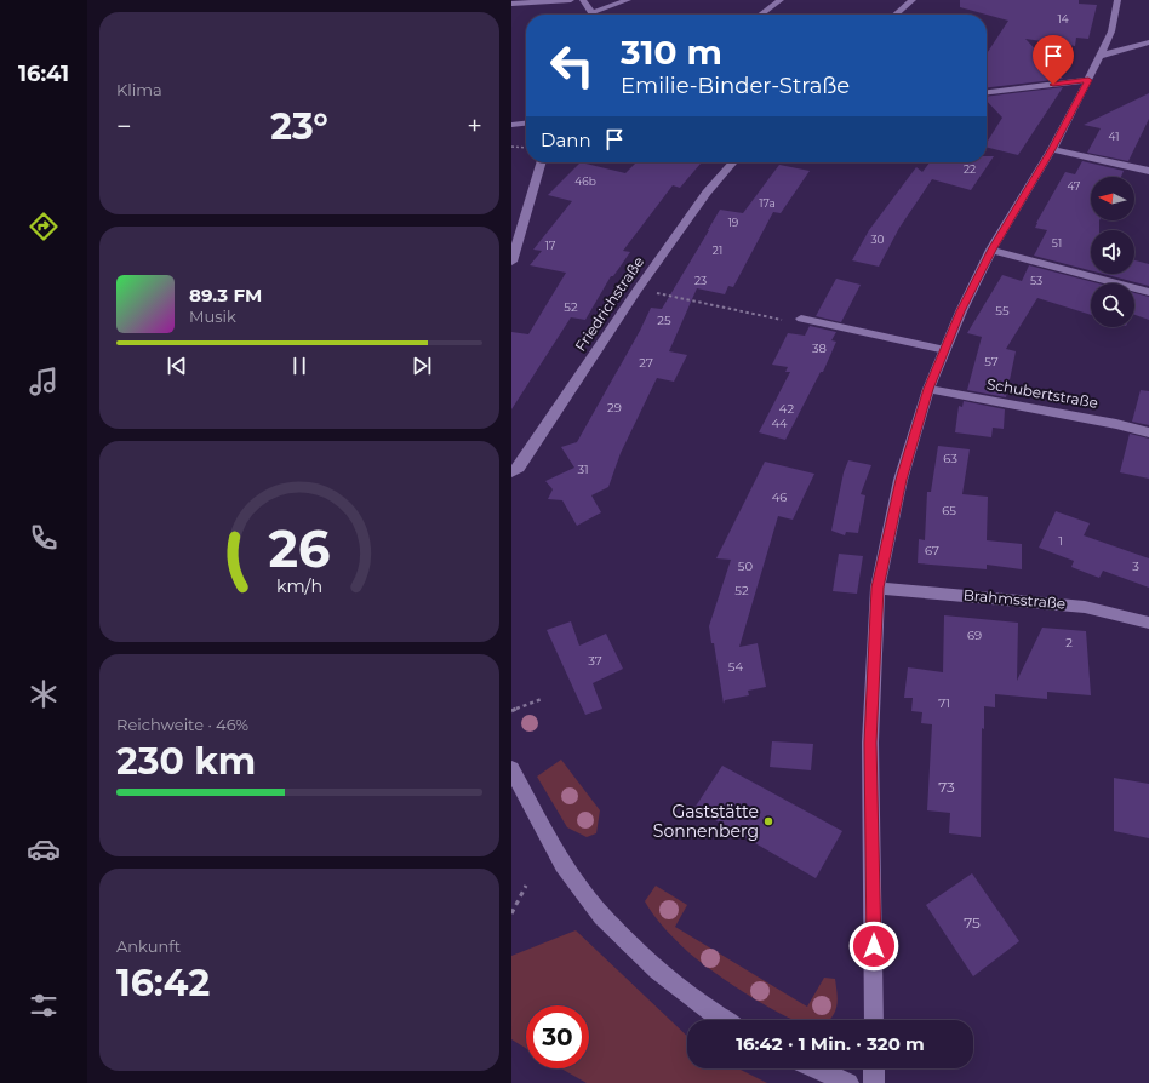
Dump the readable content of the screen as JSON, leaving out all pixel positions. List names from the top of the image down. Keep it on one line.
{"streets":{"street":["Friedrichstraße","Schubertstraße","Brahmsstraße"]},"places":["Gaststätte Sonnenberg"],"house_numbers":["14","41","22","46b","47","17a","19","30","51","17","21","23","53","52","55","25","38","57","27","29","42","44","63","31","46","65","1","67","50","3","52","69","2","37","54","71","73","75"],"north":"left","page":{"tabs":"16:41","tile":["Klima",["Reichweite · 46%","230 km"],["Ankunft","16:42"]],"turn":["310 m","Emilie-Binder-Straße"],"heat":["−","23°","+"],"then":"Dann","song":["89.3 FM","Musik"],"limit":"30","trip":"16:42 · 1 Min. · 320 m","gauge":["26","km/h"]}}
